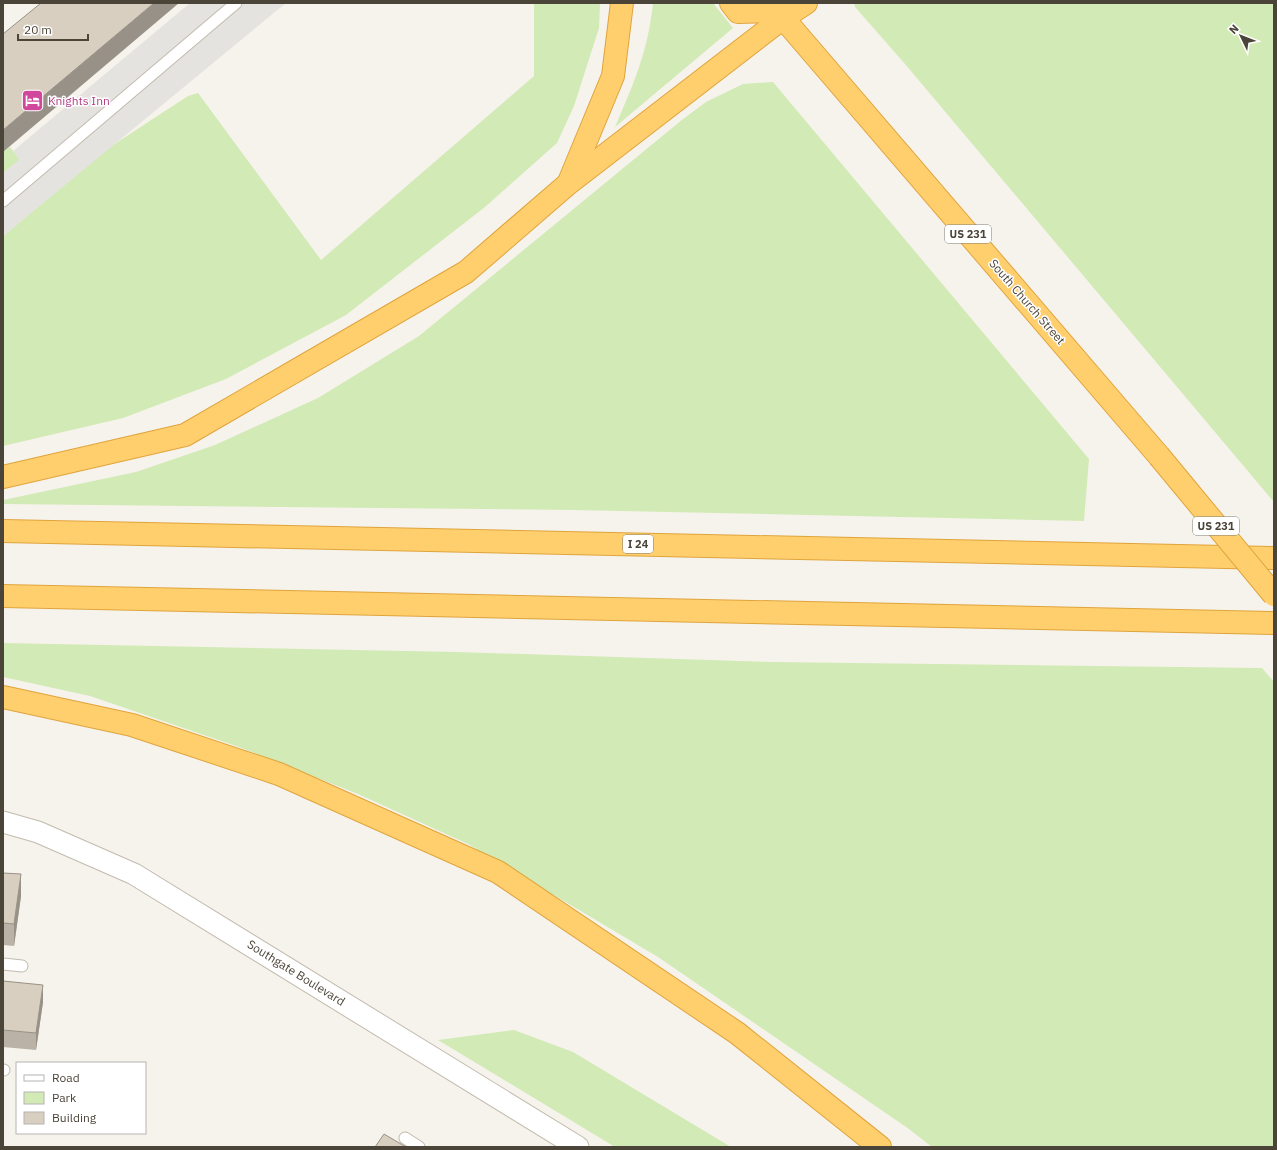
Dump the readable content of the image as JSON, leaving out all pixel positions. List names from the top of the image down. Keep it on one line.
{"streets":{"highway":["US 231","South Church Street","I 24"],"street":["Southgate Boulevard"]},"places":{"hotel":["Knights Inn"]},"legend":["Road","Park","Building"],"scale_bar":"20 m","north":"top left"}
